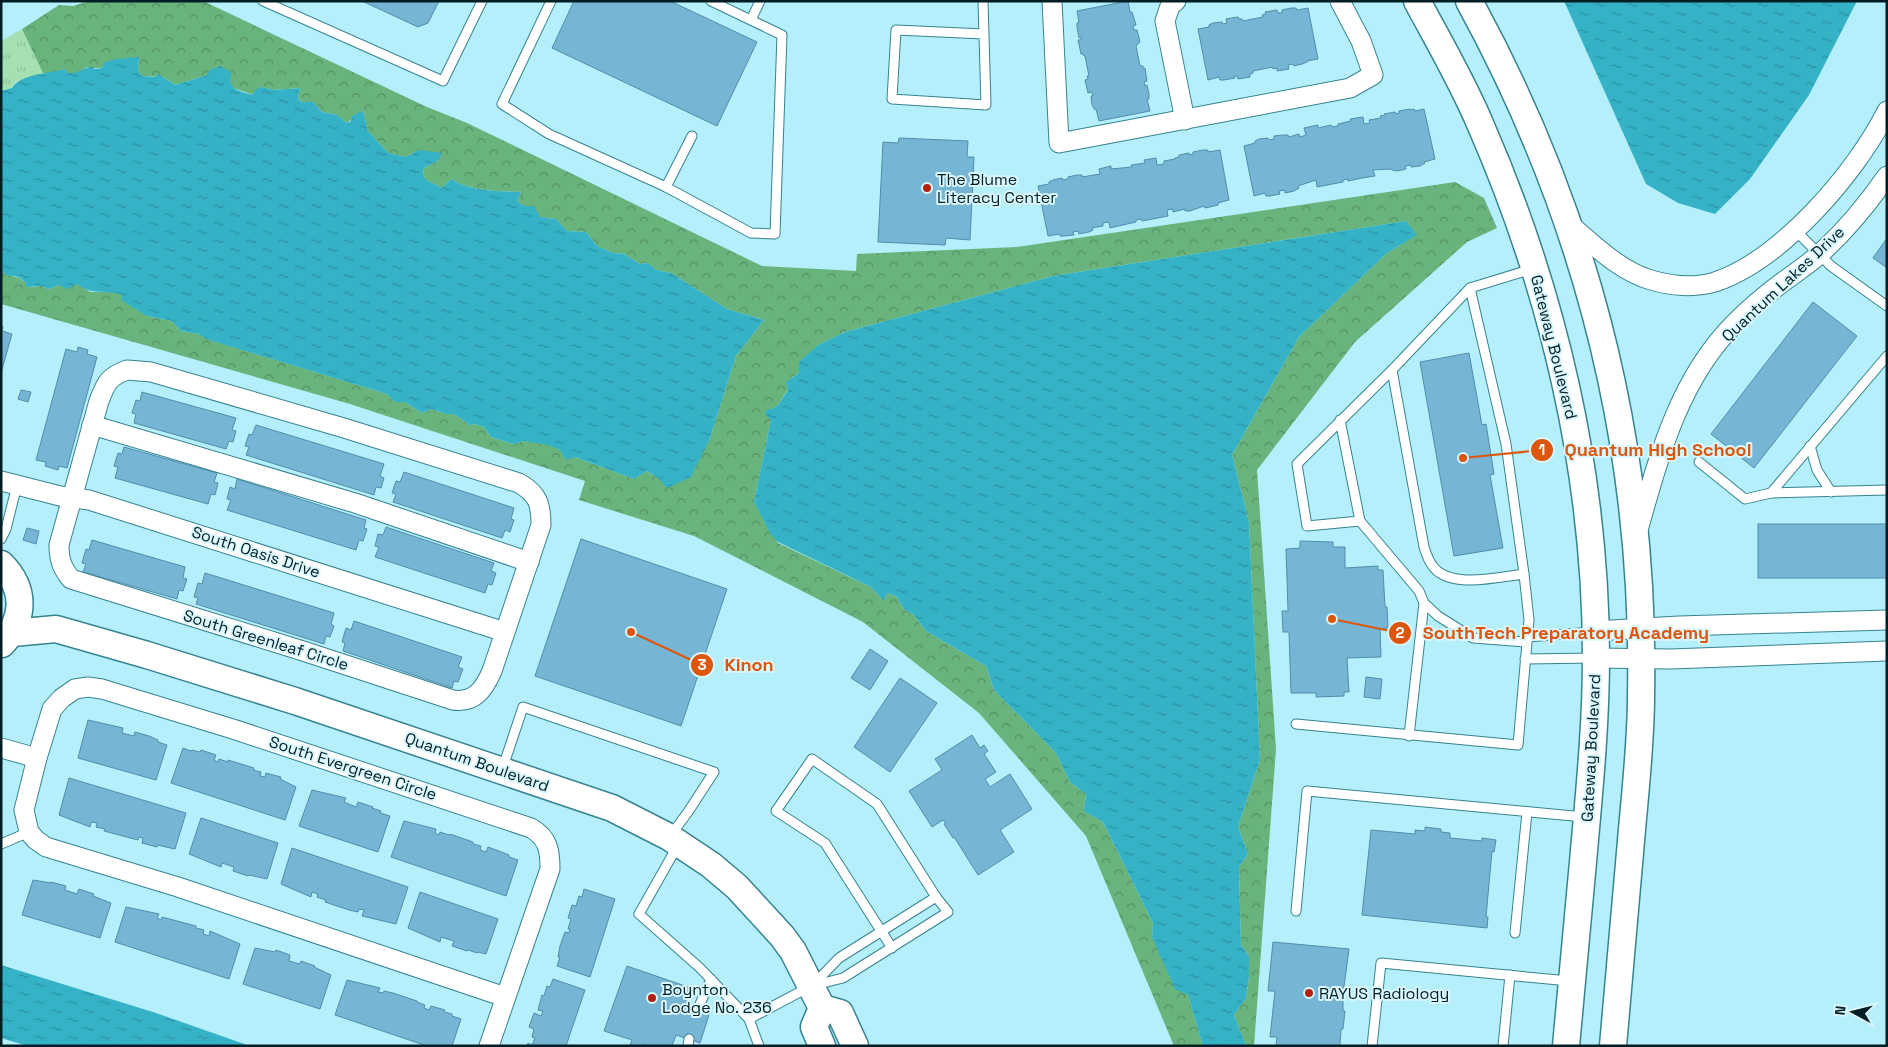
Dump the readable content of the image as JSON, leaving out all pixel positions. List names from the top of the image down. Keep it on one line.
{"streets":{"main road":["Gateway Boulevard","Quantum Boulevard"],"street":["Quantum Lakes Drive","South Oasis Drive","South Greenleaf Circle","South Evergreen Circle"]},"crossings":[["South Oasis Drive","South Greenleaf Circle"]],"places":["The Blume Literacy Center","Quantum High School","SouthTech Preparatory Academy","Kinon","RAYUS Radiology","Boynton Lodge No. 236"],"north":"left"}
